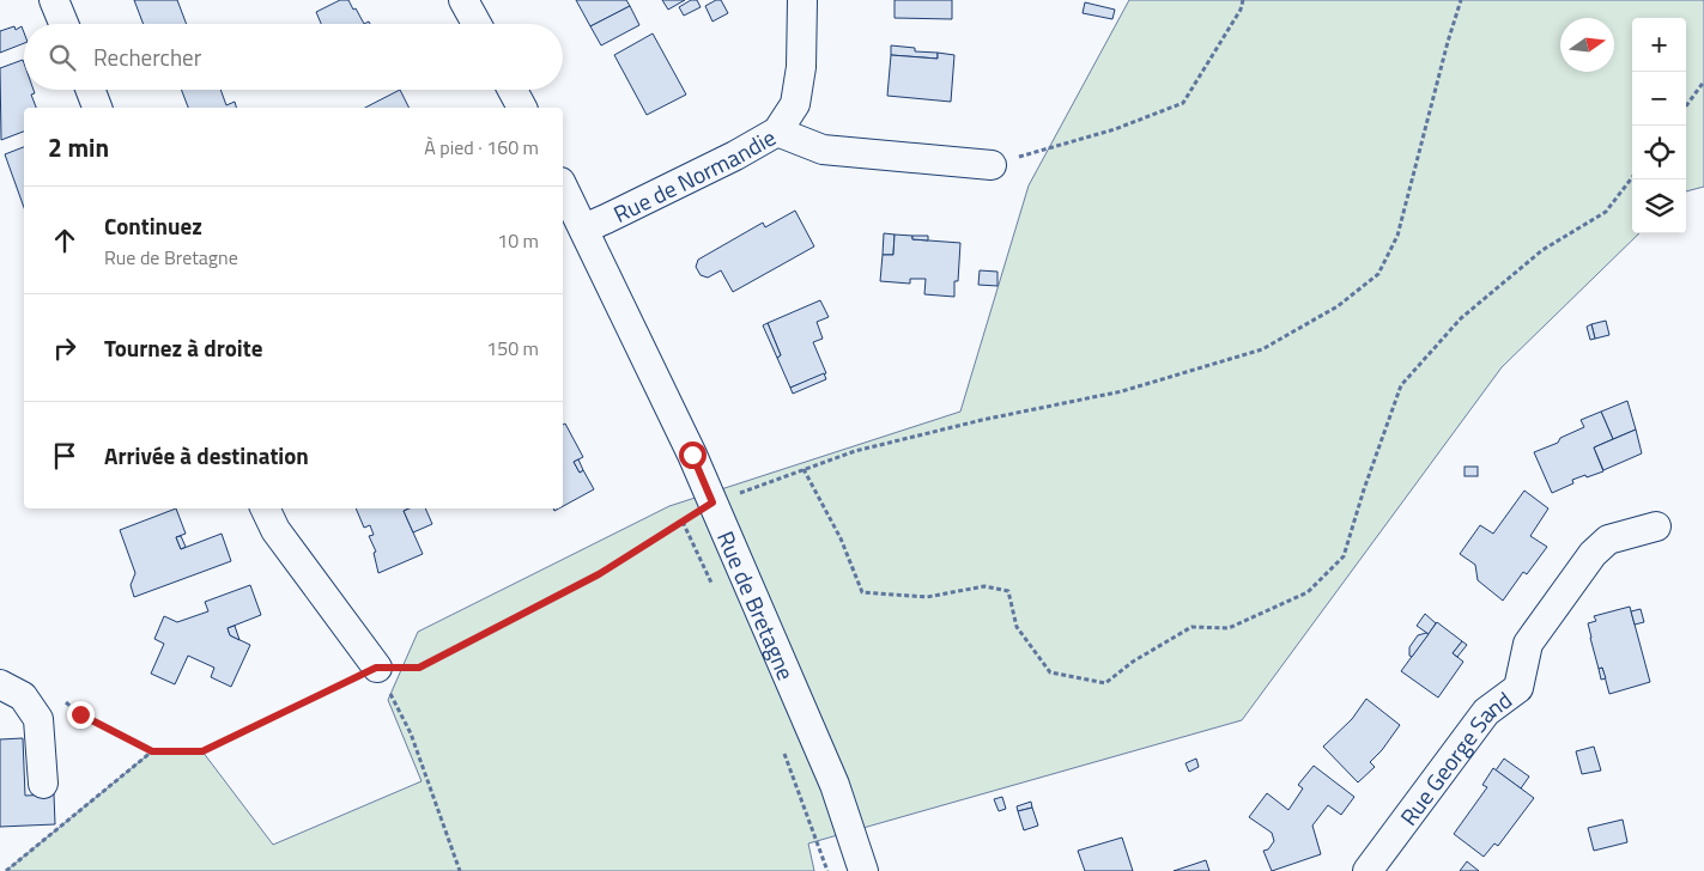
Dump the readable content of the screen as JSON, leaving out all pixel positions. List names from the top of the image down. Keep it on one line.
{"streets":{"street":["Rue de Normandie","Rue de Bretagne","Rue George Sand"]},"crossings":[["Rue de Normandie","Rue de Bretagne"]],"north":"right","page":{"map_buttons":["+","−"],"search":"Rechercher","heading":["2 min","À pied · 160 m"],"list":[["Continuez","Rue de Bretagne","10 m"],["Tournez à droite","150 m"],"Arrivée à destination"]}}
